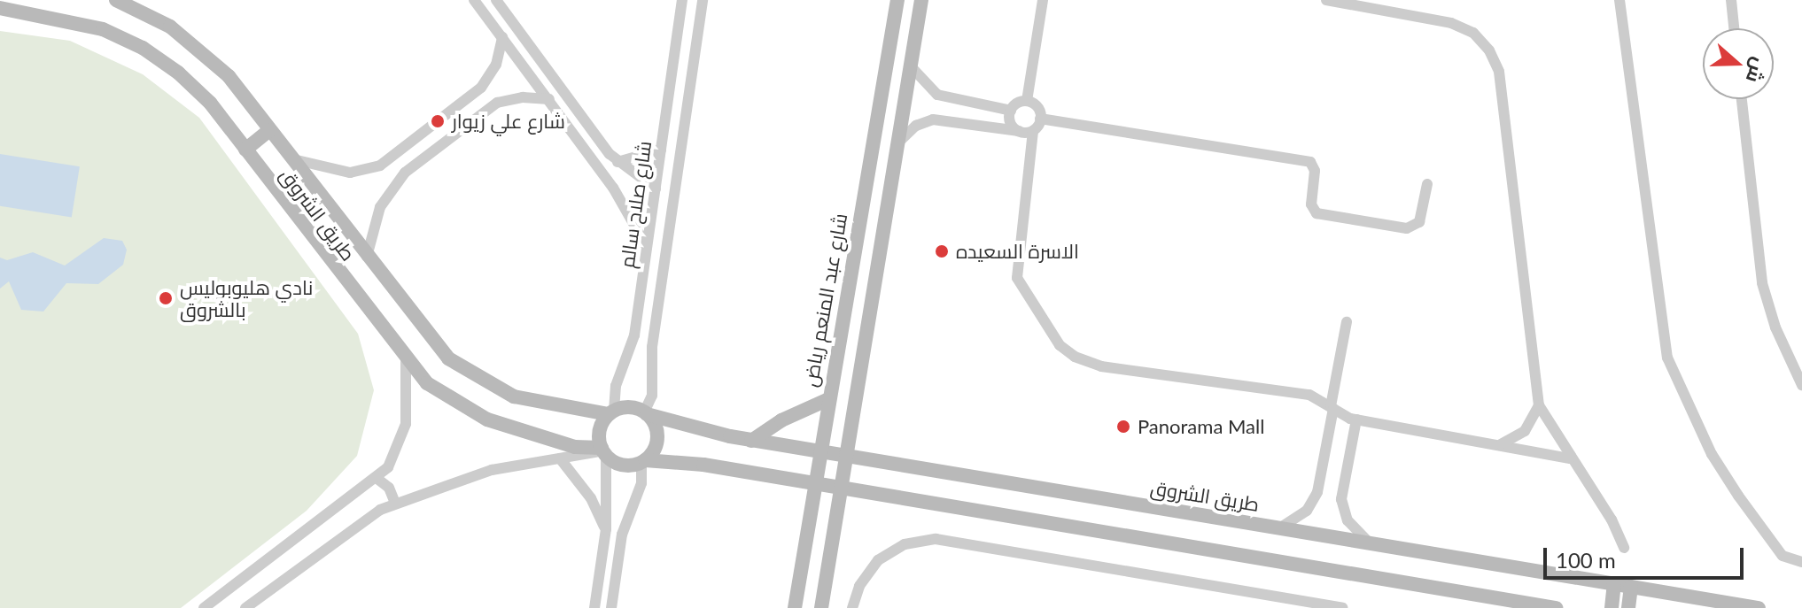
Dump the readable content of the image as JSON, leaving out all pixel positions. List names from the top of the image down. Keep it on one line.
{"streets":{"street":["شارع صلاح سالم","طريق الشروق","شارع عبد المنعم رياض"]},"crossings":[["شارع صلاح سالم","طريق الشروق"],["طريق الشروق","شارع عبد المنعم رياض"]],"places":["شارع علي زيوار","الاسرة السعيده","نادي هليوبوليس بالشروق","Panorama Mall"],"scale_bar":"100 m","north":"right"}
